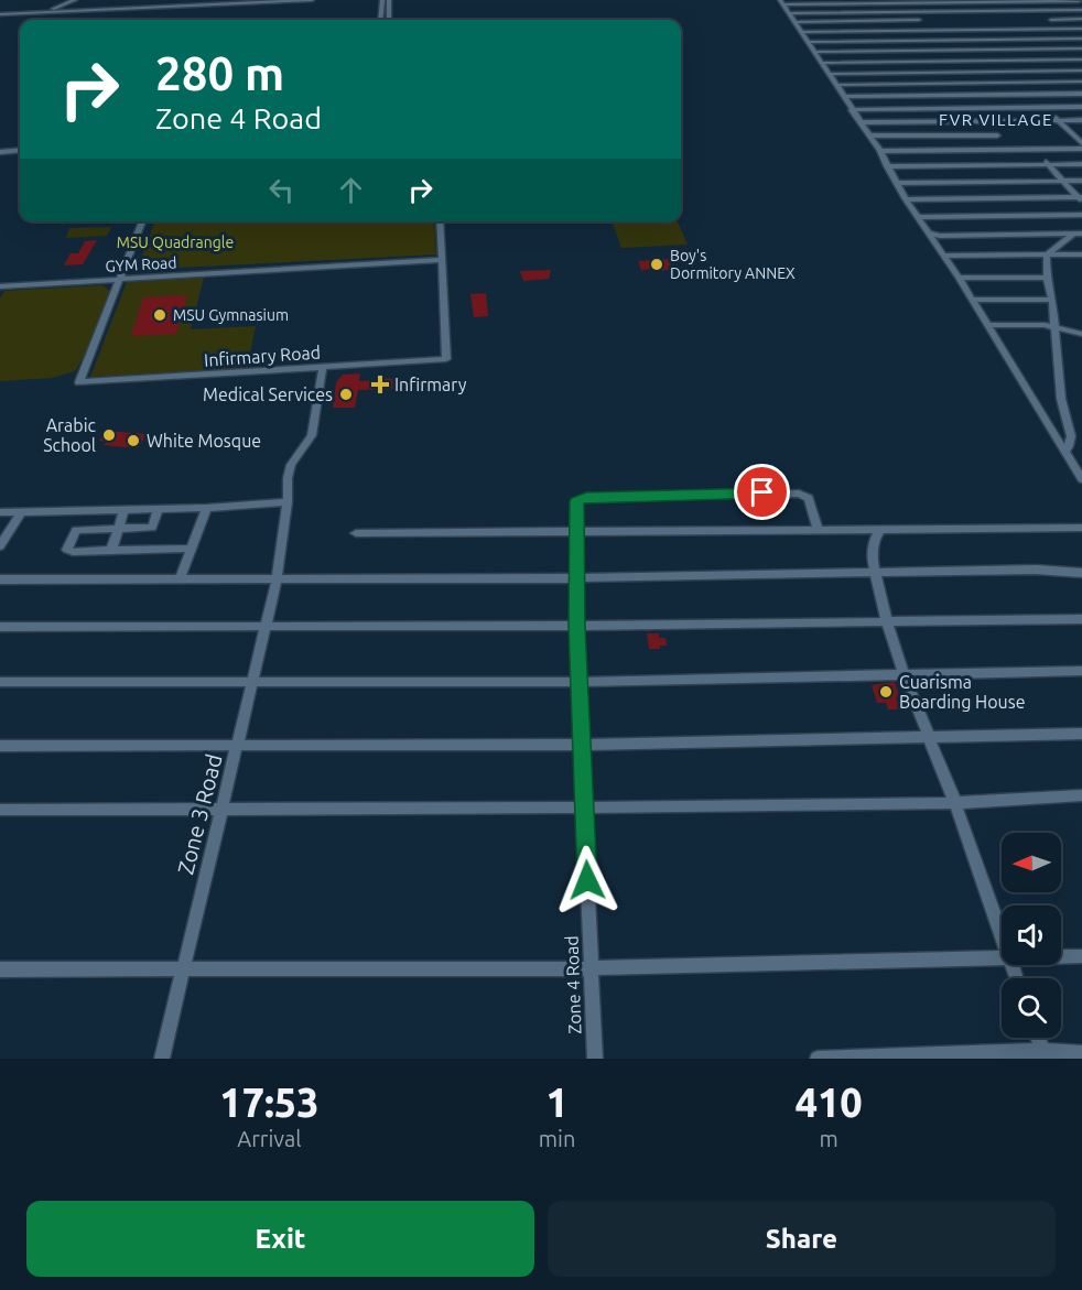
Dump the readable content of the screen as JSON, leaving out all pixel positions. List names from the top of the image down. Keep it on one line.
{"streets":{"street":["GYM Road","Infirmary Road","Zone 3 Road","Zone 4 Road"]},"crossings":[["GYM Road","Infirmary Road"],["Infirmary Road","Zone 3 Road"]],"districts":["FVR VILLAGE"],"parks":["MSU Quadrangle"],"places":{"other":["Boy's Dormitory ANNEX","MSU Gymnasium","Medical Services","Arabic School","White Mosque","Cuarisma Boarding House"],"health":["Infirmary"]},"north":"left","page":{"turn":["280 m","Zone 4 Road"],"eta":["17:53","Arrival","1","min","410","m"],"buttons":["Exit","Share"]}}
